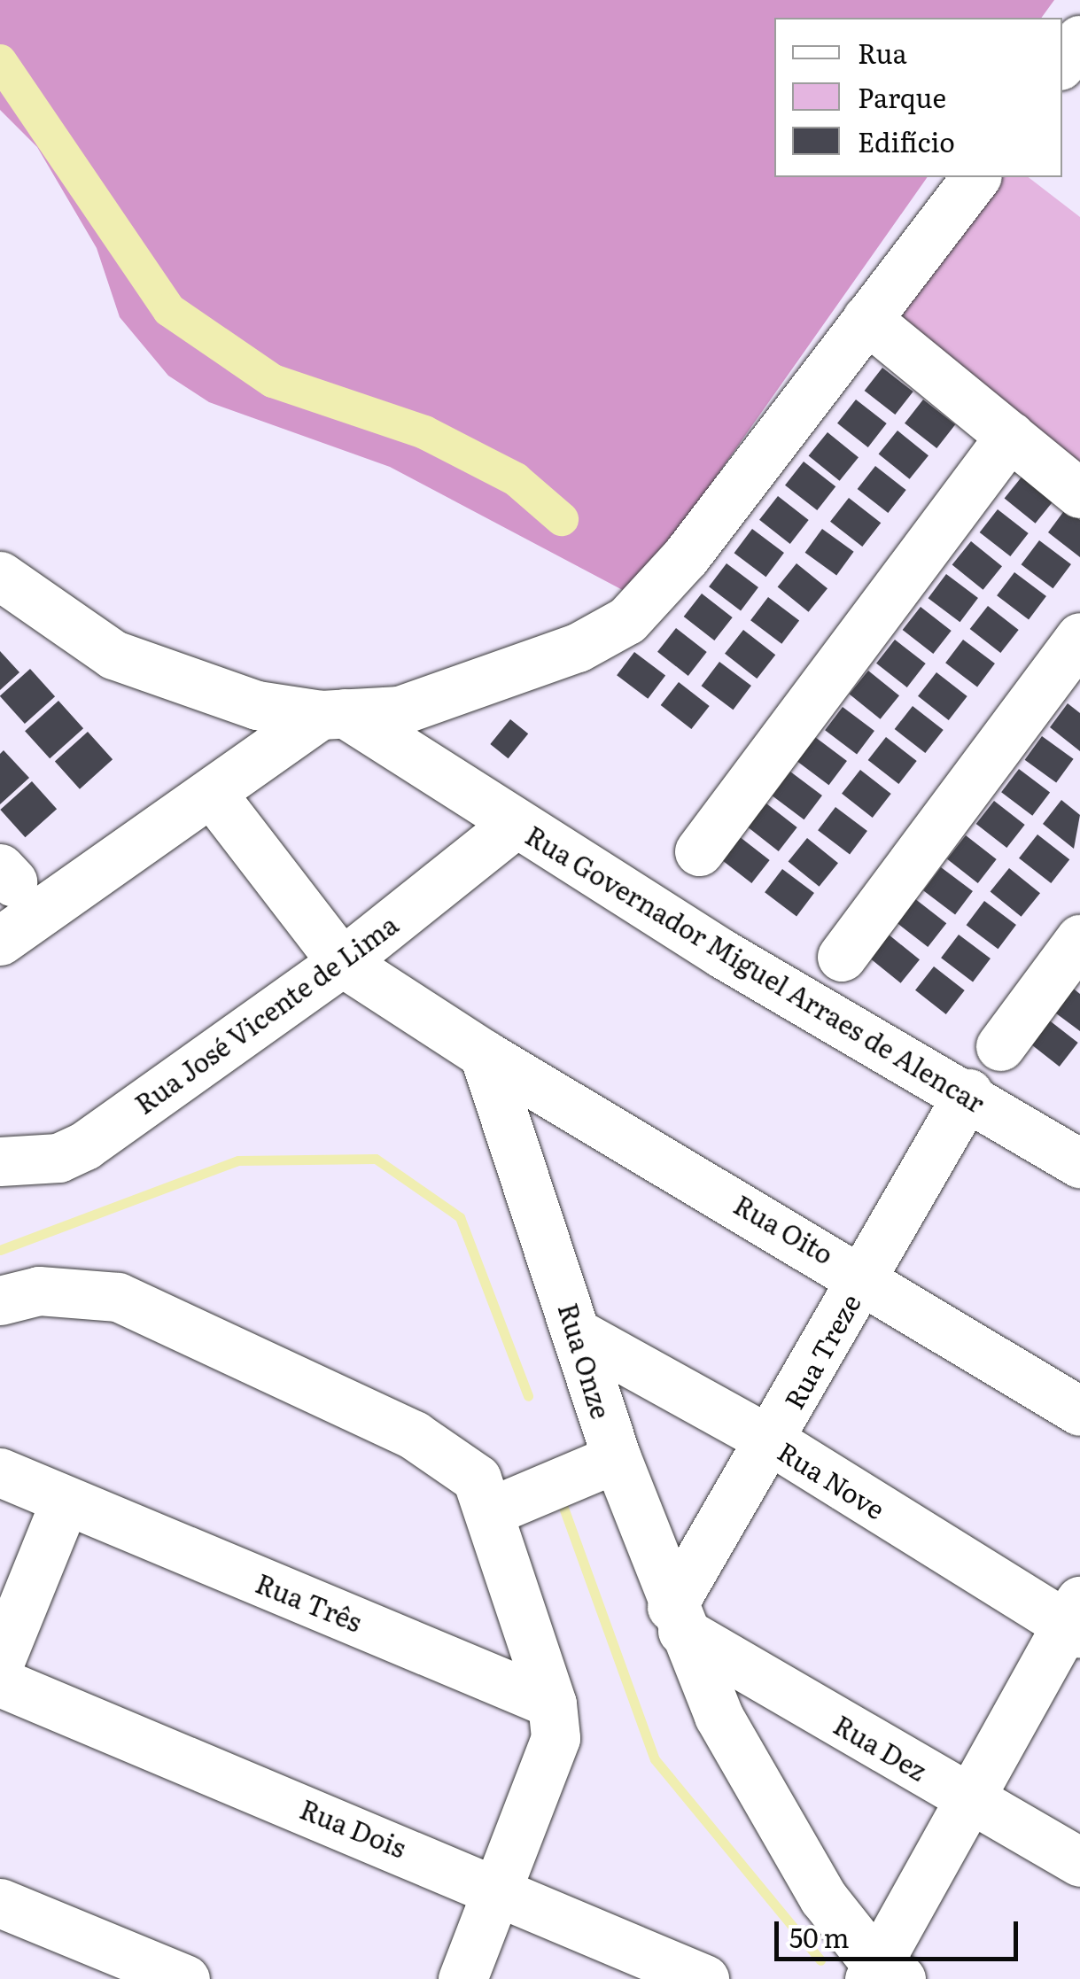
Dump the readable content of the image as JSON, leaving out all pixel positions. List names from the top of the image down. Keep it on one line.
{"streets":{"street":["Rua Governador Miguel Arraes de Alencar","Rua José Vicente de Lima","Rua Oito","Rua Treze","Rua Onze","Rua Nove","Rua Três","Rua Dez","Rua Dois"]},"crossings":[["Rua Governador Miguel Arraes de Alencar","Rua José Vicente de Lima"],["Rua Governador Miguel Arraes de Alencar","Rua Treze"],["Rua Oito","Rua Treze"],["Rua Oito","Rua Onze"],["Rua Treze","Rua Onze"],["Rua Treze","Rua Nove"],["Rua Treze","Rua Dez"],["Rua Onze","Rua Nove"],["Rua Onze","Rua Dez"]],"legend":["Rua","Parque","Edifício"],"scale_bar":"50 m"}
